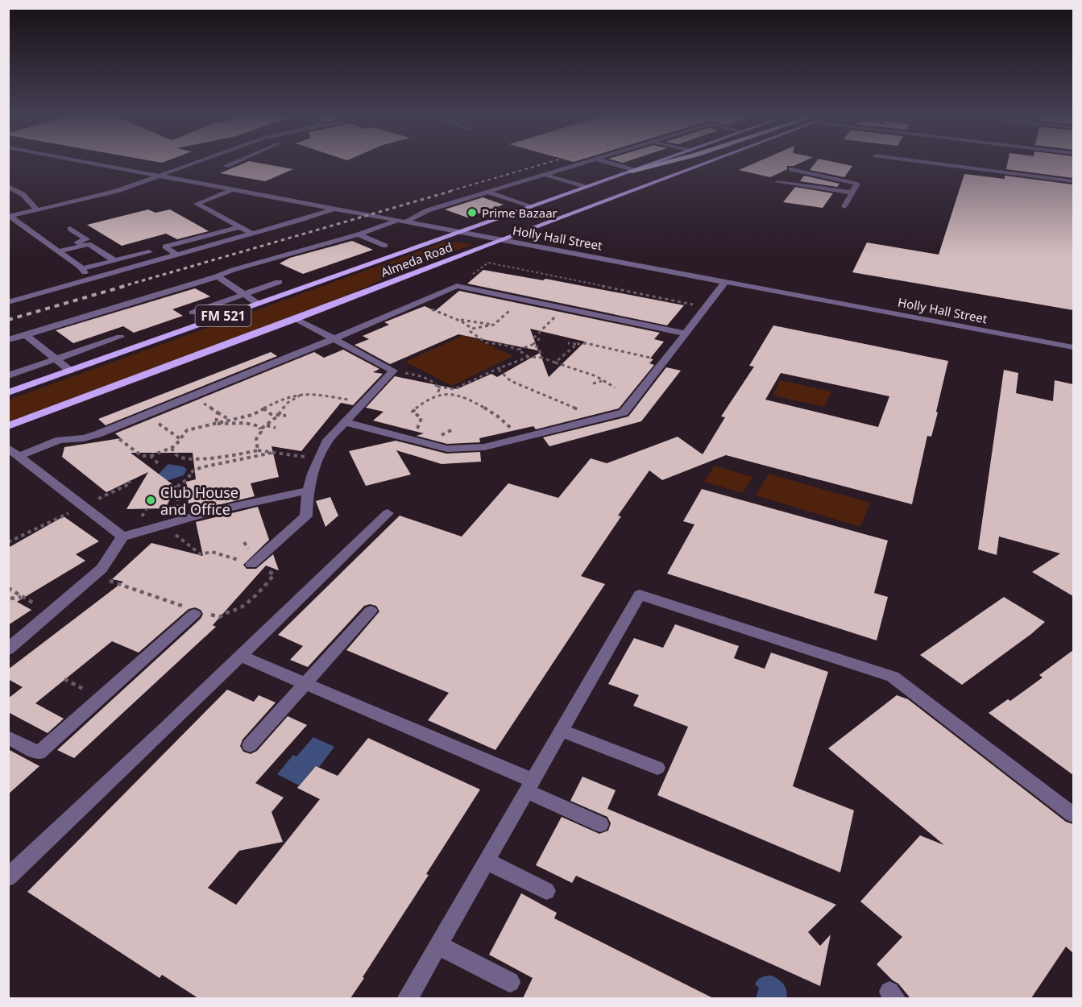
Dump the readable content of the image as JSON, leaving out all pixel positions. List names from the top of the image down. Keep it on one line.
{"streets":{"main road":["Almeda Road","FM 521"],"street":["Holly Hall Street"]},"crossings":[["Holly Hall Street","Almeda Road"]],"places":["Prime Bazaar","Club House and Office"]}
